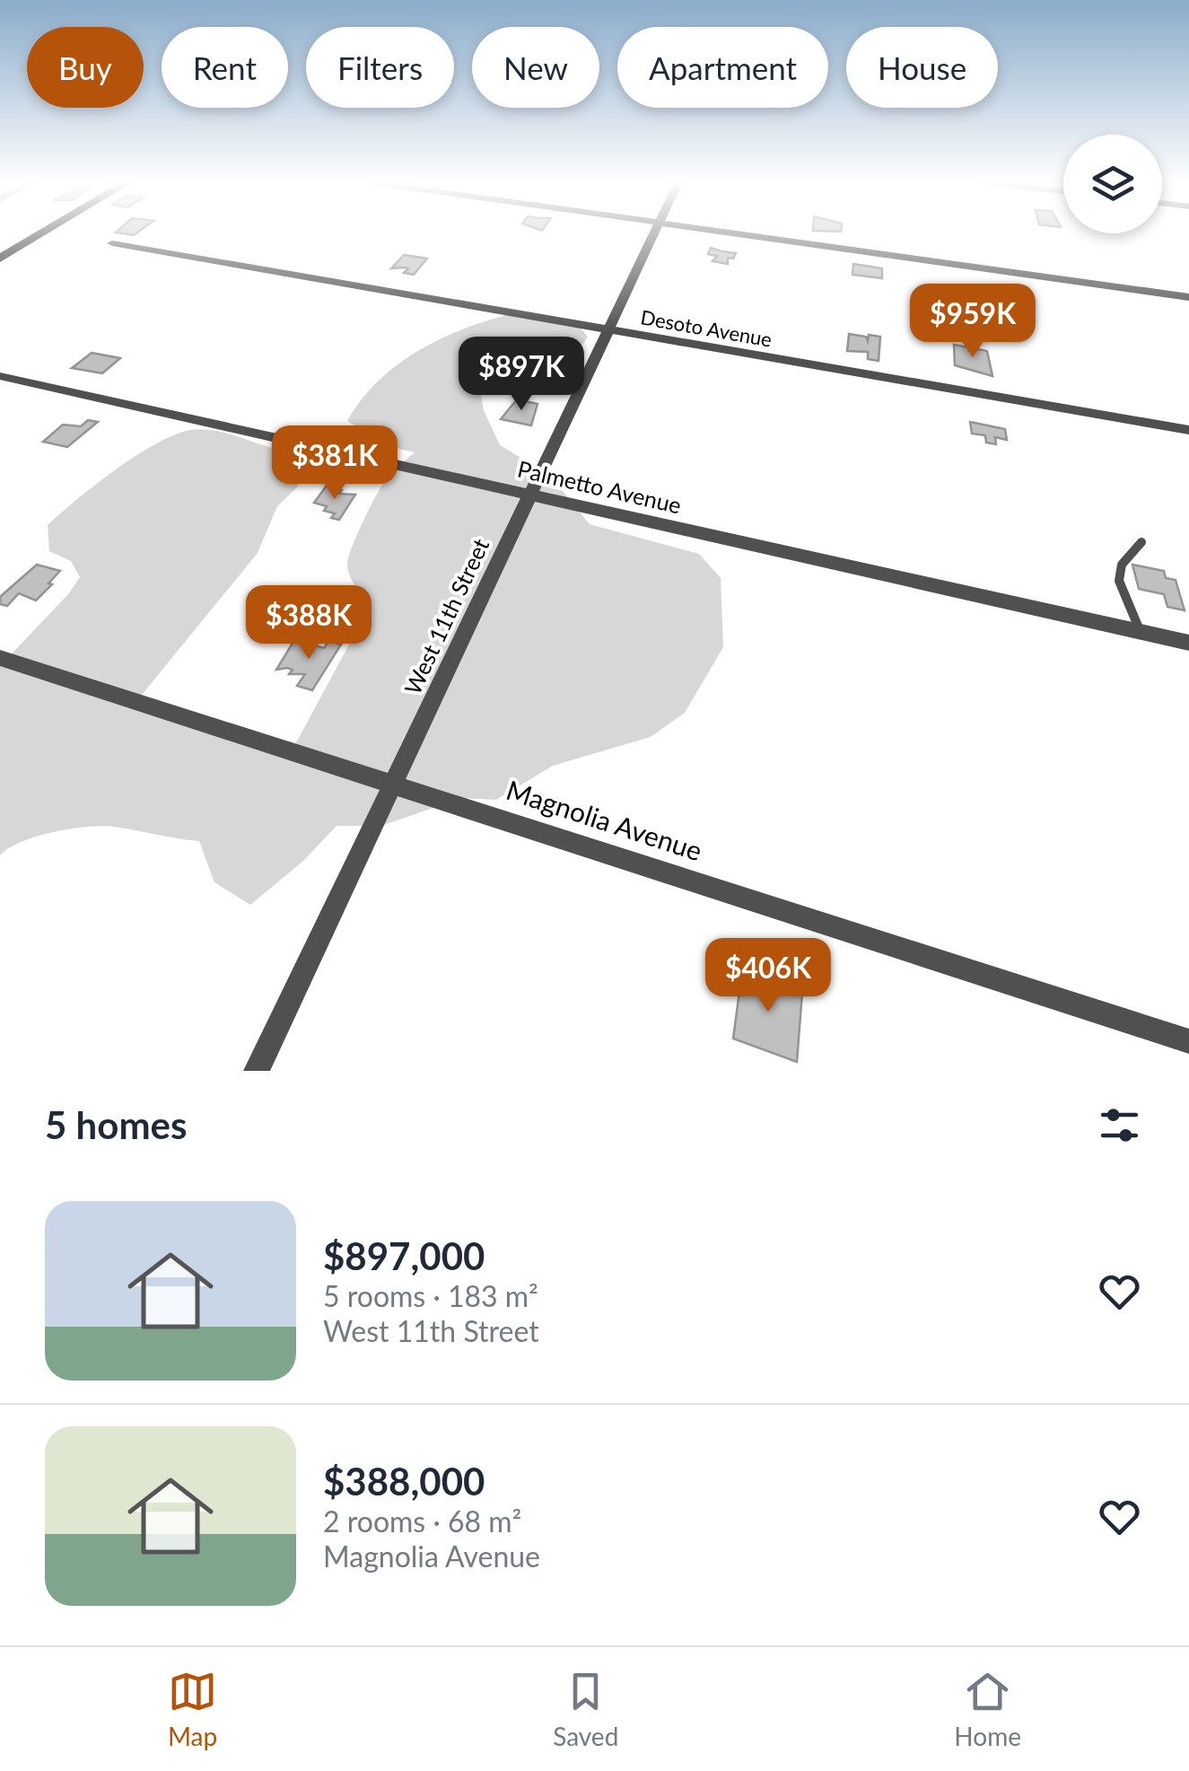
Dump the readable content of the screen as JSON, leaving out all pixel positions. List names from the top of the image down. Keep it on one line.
{"streets":{"street":["Desoto Avenue","Palmetto Avenue","West 11th Street","Magnolia Avenue"]},"crossings":[["Desoto Avenue","West 11th Street"],["Palmetto Avenue","West 11th Street"],["West 11th Street","Magnolia Avenue"]],"page":{"chip":["Buy","Rent","Filters","New","Apartment","House"],"price":["$959K","$897K","$381K","$388K","$406K"],"heading":"5 homes","list":[{"name":"$897,000","note":"5 rooms · 183 m² · West 11th Street"},{"name":"$388,000","note":"2 rooms · 68 m² · Magnolia Avenue"}],"tabs":["Map","Saved","Home"]}}
